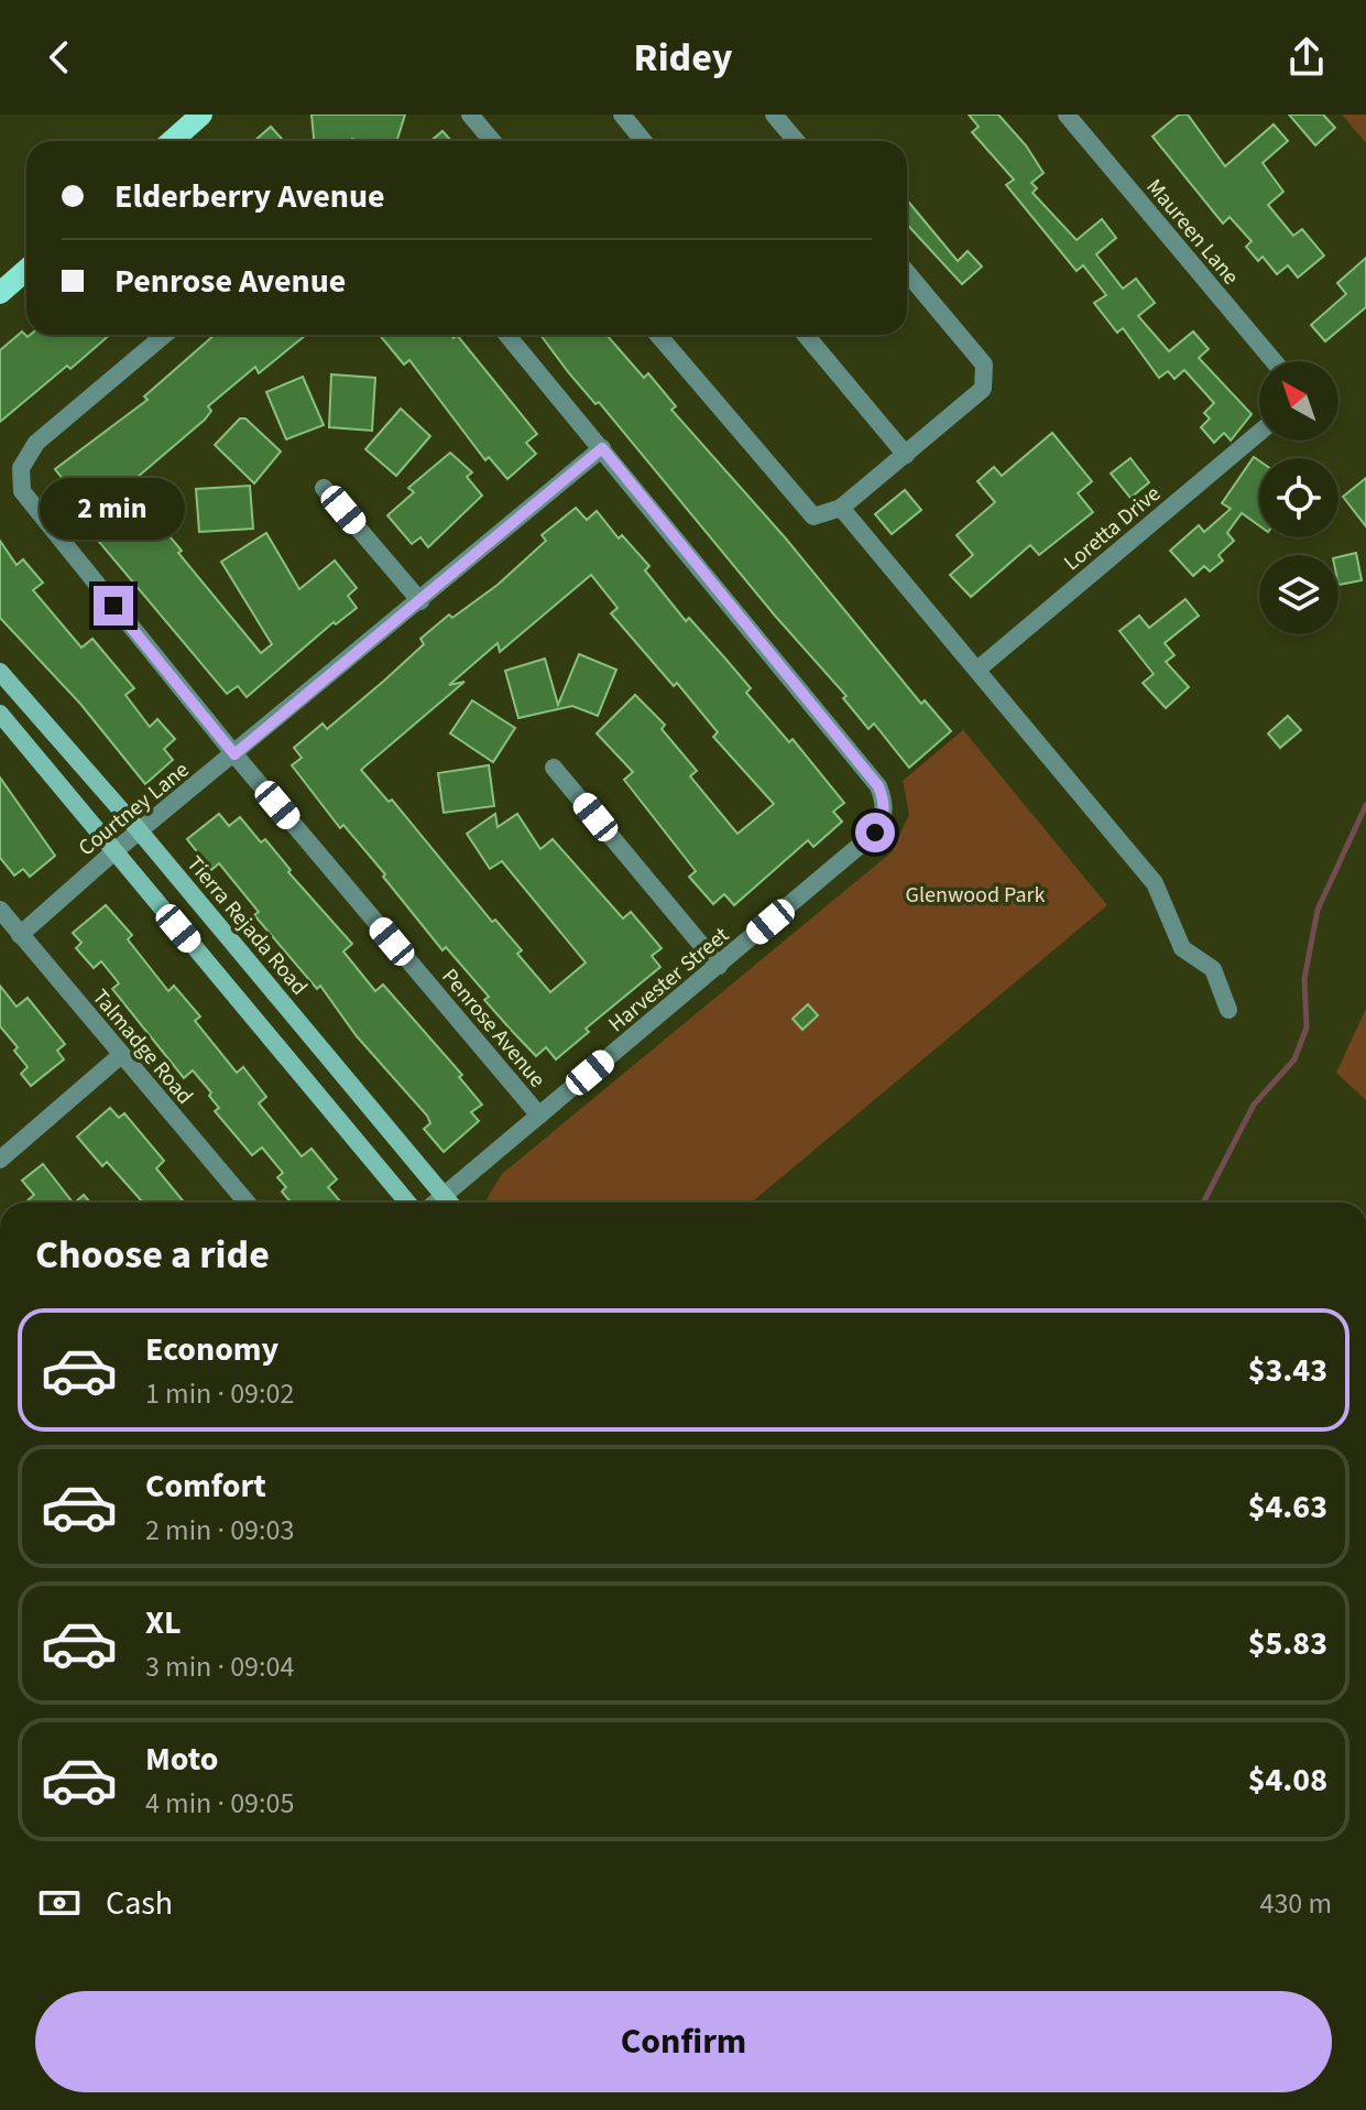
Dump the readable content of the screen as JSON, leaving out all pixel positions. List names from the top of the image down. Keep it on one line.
{"streets":{"main road":["Tierra Rejada Road"],"street":["Maureen Lane","Loretta Drive","Courtney Lane","Harvester Street","Penrose Avenue","Talmadge Road"]},"crossings":[["Courtney Lane","Tierra Rejada Road"],["Courtney Lane","Harvester Street"],["Courtney Lane","Penrose Avenue"],["Courtney Lane","Talmadge Road"],["Tierra Rejada Road","Harvester Street"],["Harvester Street","Penrose Avenue"]],"parks":["Glenwood Park"],"north":"top left","page":{"header":"Ridey","banner":["Elderberry Avenue","Penrose Avenue"],"bubble":"2 min","heading":"Choose a ride","list":[{"name":"Economy","note":"1 min · 09:02","value":"$3.43"},{"name":"Comfort","note":"2 min · 09:03","value":"$4.63"},{"name":"XL","note":"3 min · 09:04","value":"$5.83"},{"name":"Moto","note":"4 min · 09:05","value":"$4.08"}],"pay":["Cash","430 m"],"buttons":"Confirm"}}
